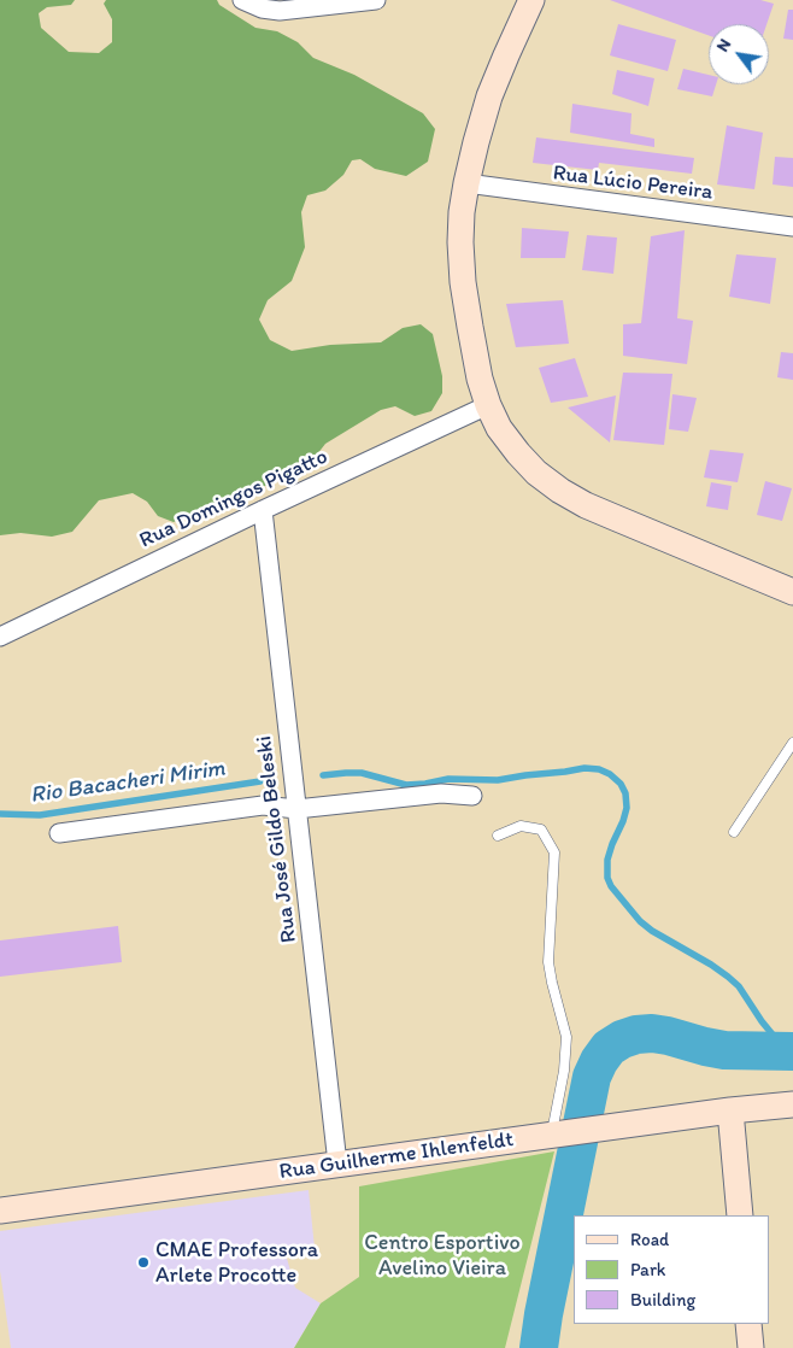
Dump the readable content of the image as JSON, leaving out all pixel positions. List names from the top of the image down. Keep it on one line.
{"streets":{"main road":["Rua Guilherme Ihlenfeldt"],"street":["Rua Lúcio Pereira","Rua Domingos Pigatto","Rua José Gildo Beleski"]},"crossings":[["Rua Domingos Pigatto","Rua José Gildo Beleski"],["Rua José Gildo Beleski","Rua Guilherme Ihlenfeldt"]],"water":["Rio Bacacheri Mirim"],"parks":["Centro Esportivo Avelino Vieira"],"places":["CMAE Professora Arlete Procotte"],"legend":["Road","Park","Building"],"north":"top left"}
